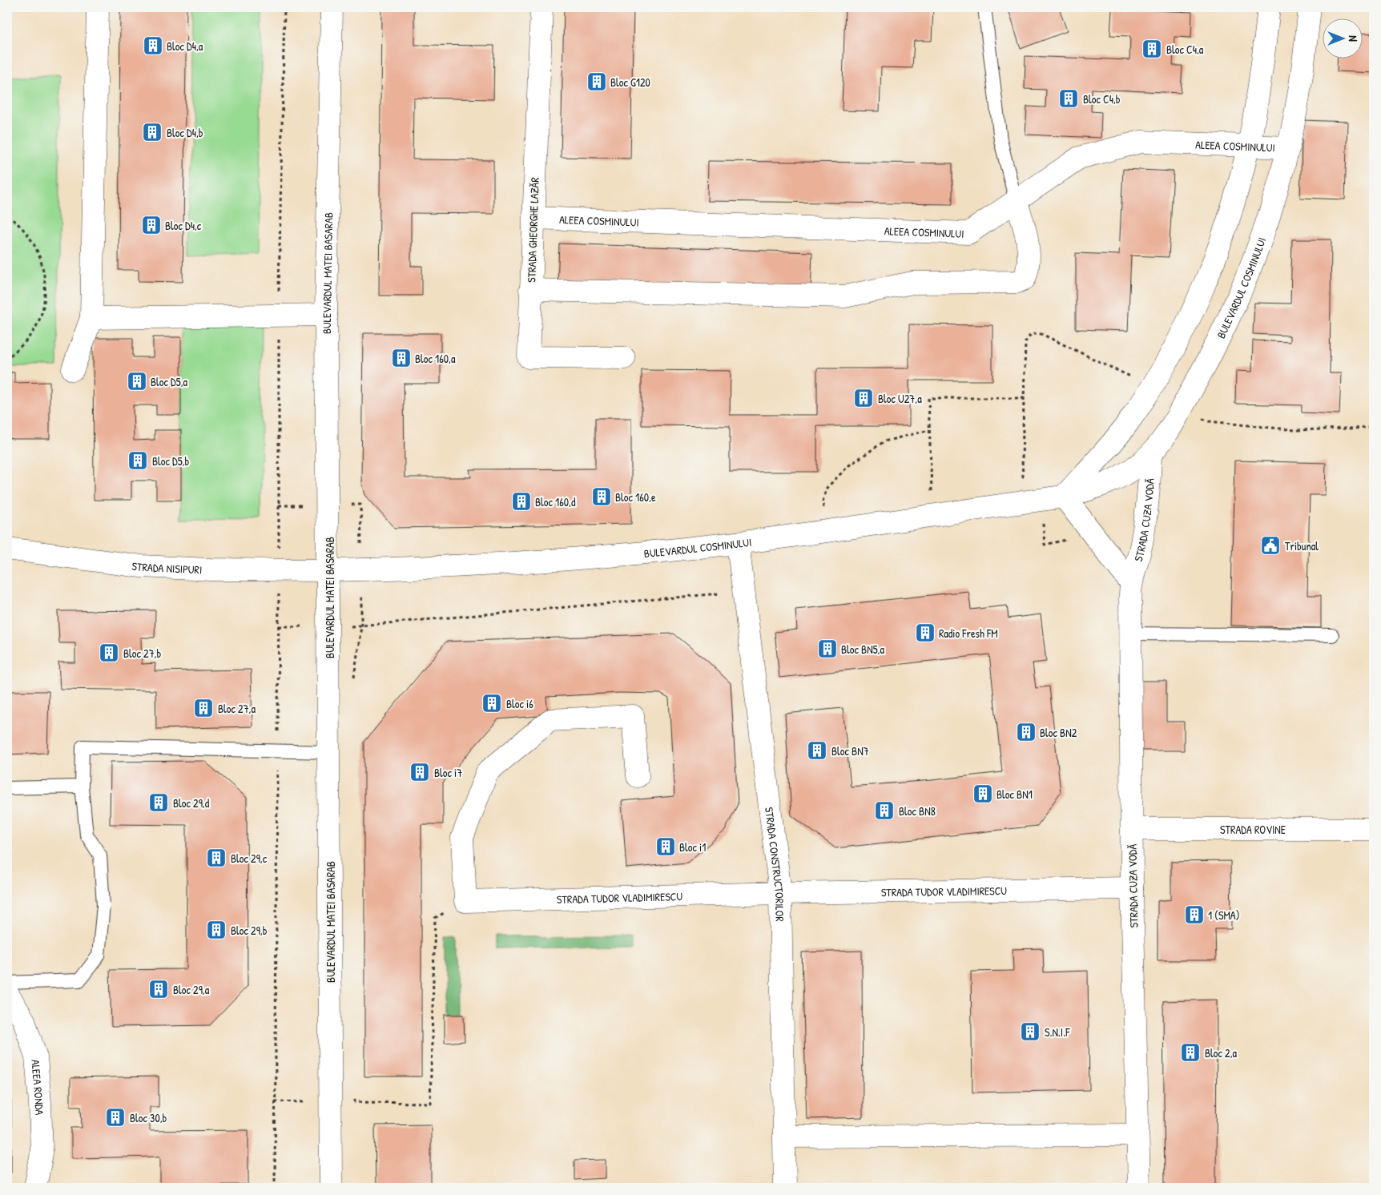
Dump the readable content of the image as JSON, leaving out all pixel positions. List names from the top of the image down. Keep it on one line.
{"streets":{"street":["ALEEA COSMINULUI","STRADA GHEORGHE LAZĂR","BULEVARDUL MATEI BASARAB","BULEVARDUL COSMINULUI","STRADA CUZA VODĂ","STRADA NISIPURI","STRADA ROVINE","STRADA CONSTRUCTORILOR","STRADA TUDOR VLADIMIRESCU","ALEEA RONDA"]},"crossings":[["ALEEA COSMINULUI","STRADA GHEORGHE LAZĂR"],["ALEEA COSMINULUI","BULEVARDUL COSMINULUI"],["BULEVARDUL MATEI BASARAB","BULEVARDUL COSMINULUI"],["BULEVARDUL MATEI BASARAB","STRADA NISIPURI"],["BULEVARDUL COSMINULUI","STRADA CUZA VODĂ"],["BULEVARDUL COSMINULUI","STRADA NISIPURI"],["BULEVARDUL COSMINULUI","STRADA CONSTRUCTORILOR"],["STRADA CUZA VODĂ","STRADA ROVINE"],["STRADA CUZA VODĂ","STRADA TUDOR VLADIMIRESCU"],["STRADA CONSTRUCTORILOR","STRADA TUDOR VLADIMIRESCU"]],"places":{"building":["Bloc D4,a","Bloc C4,a","Bloc G120","Bloc C4,b","Bloc D4,b","Bloc D4,c","Bloc 160,a","Bloc D5,a","Bloc U27,a","Bloc D5,b","Bloc 160,e","Bloc 160,d","Radio Fresh FM","Bloc BN5,a","Bloc 27,b","Bloc i6","Bloc 27,a","Bloc BN2","Bloc BN7","Bloc i7","Bloc BN1","Bloc 29,d","Bloc BN8","Bloc i1","Bloc 29,c","1 (SMA)","Bloc 29,b","Bloc 29,a","S.N.I.F","Bloc 2,a","Bloc 30,b"],"public building":["Tribunal"]},"north":"right"}
